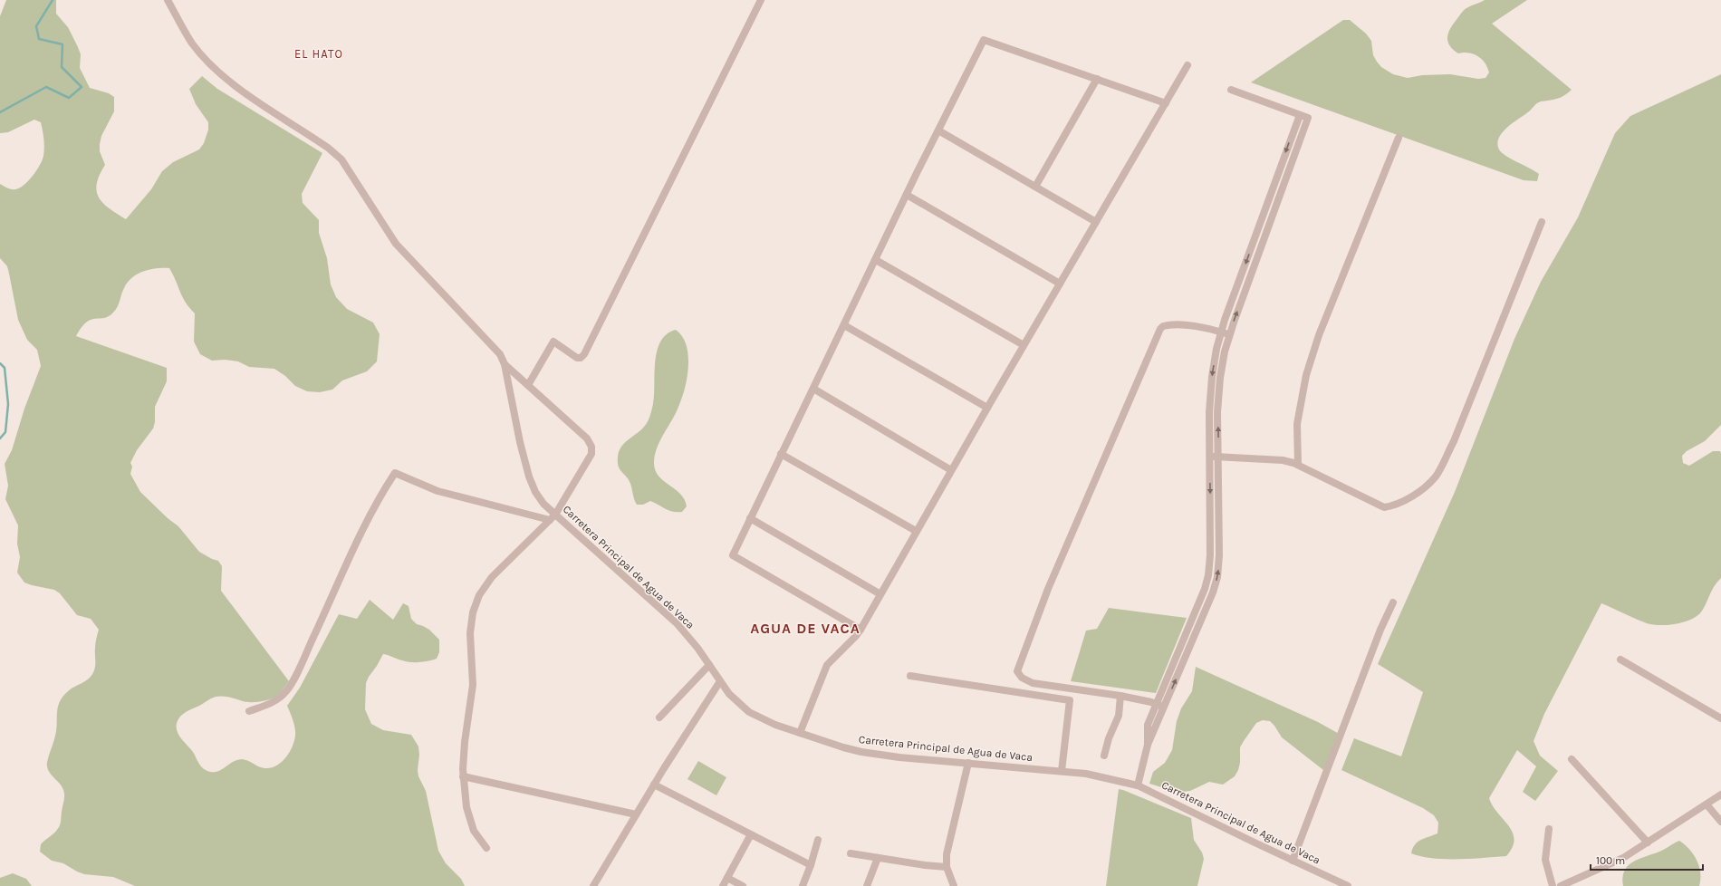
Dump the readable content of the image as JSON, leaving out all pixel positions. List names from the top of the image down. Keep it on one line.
{"streets":{"street":["Carretera Principal de Agua de Vaca"]},"districts":["EL HATO","AGUA DE VACA"],"scale_bar":"100 m"}
